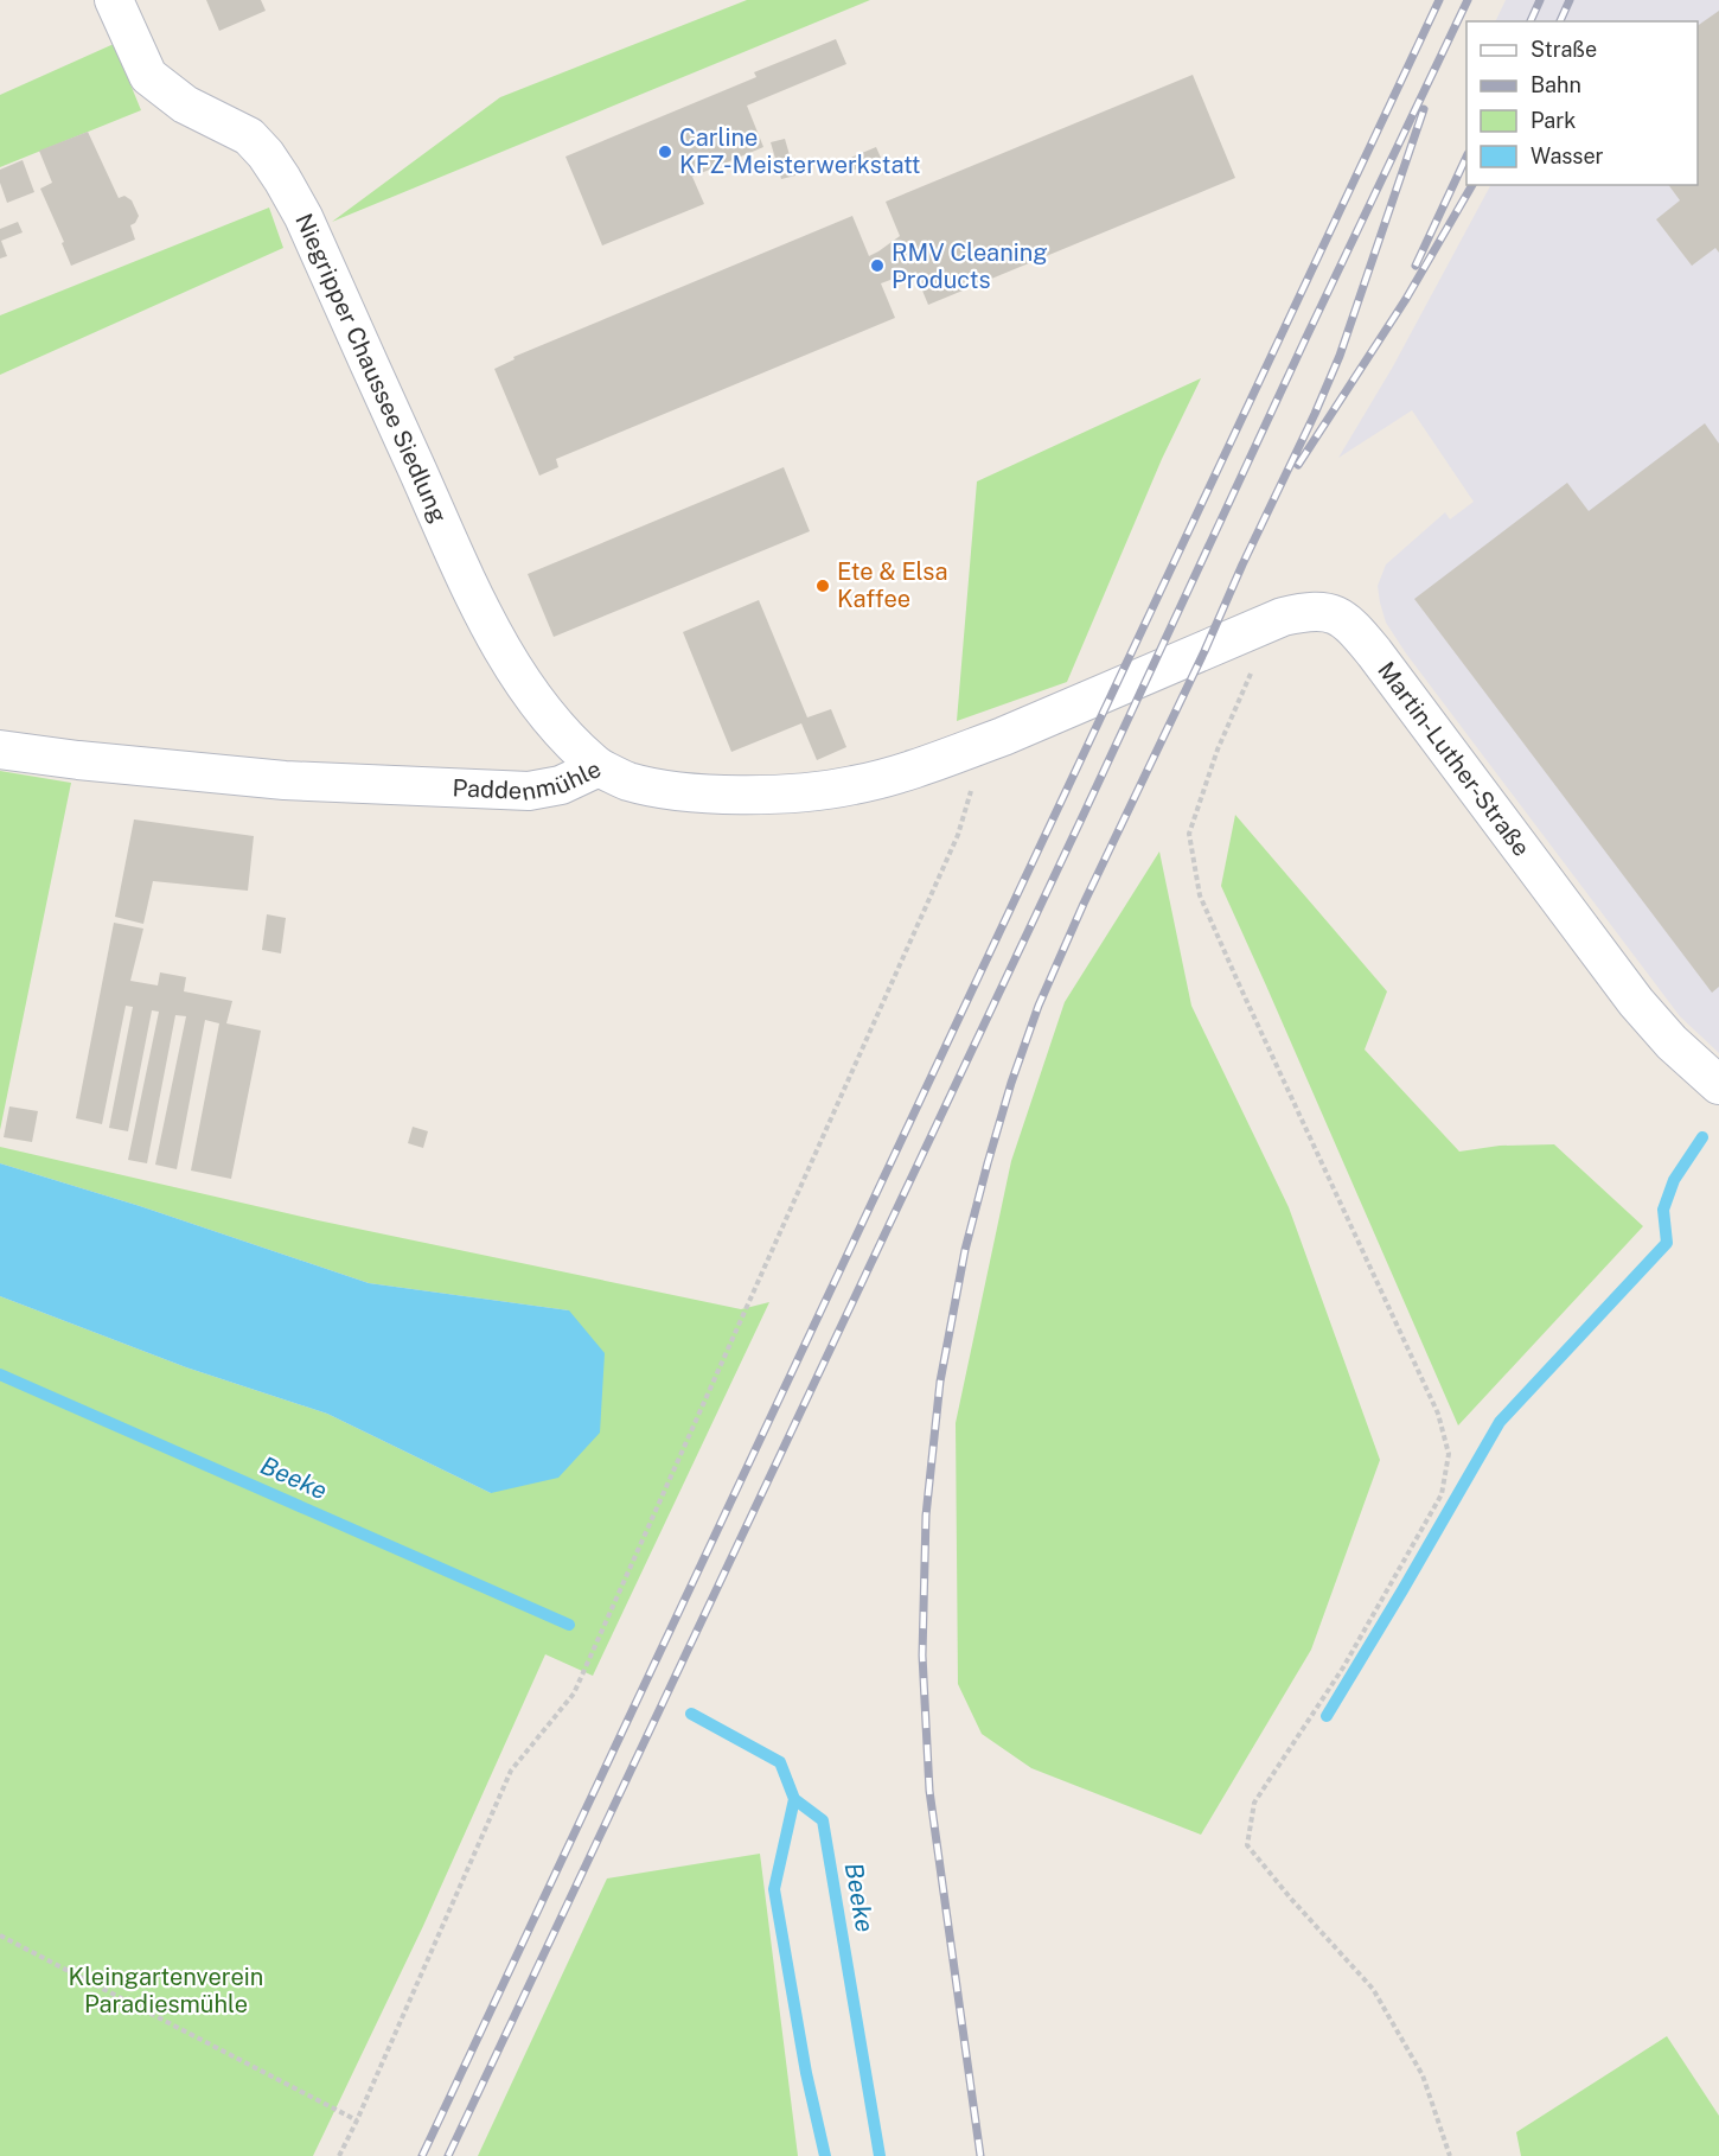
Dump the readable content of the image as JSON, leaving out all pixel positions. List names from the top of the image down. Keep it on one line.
{"streets":{"street":["Niegripper Chaussee Siedlung","Martin-Luther-Straße","Paddenmühle"]},"crossings":[["Niegripper Chaussee Siedlung","Paddenmühle"],["Martin-Luther-Straße","Paddenmühle"]],"water":["Beeke"],"parks":["Kleingartenverein Paradiesmühle"],"places":["Carline KFZ-Meisterwerkstatt","RMV Cleaning Products","Ete & Elsa Kaffee"],"legend":["Straße","Bahn","Park","Wasser"]}
